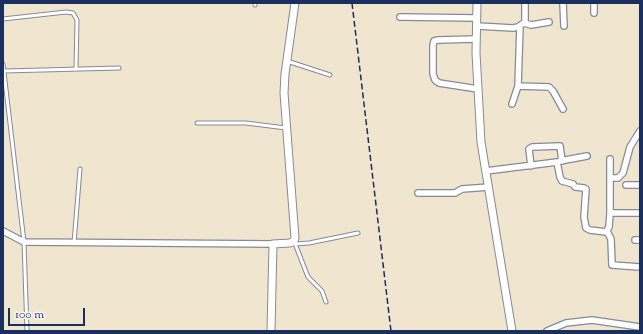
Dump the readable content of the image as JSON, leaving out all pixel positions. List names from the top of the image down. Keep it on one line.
{"scale_bar":"100 m"}
